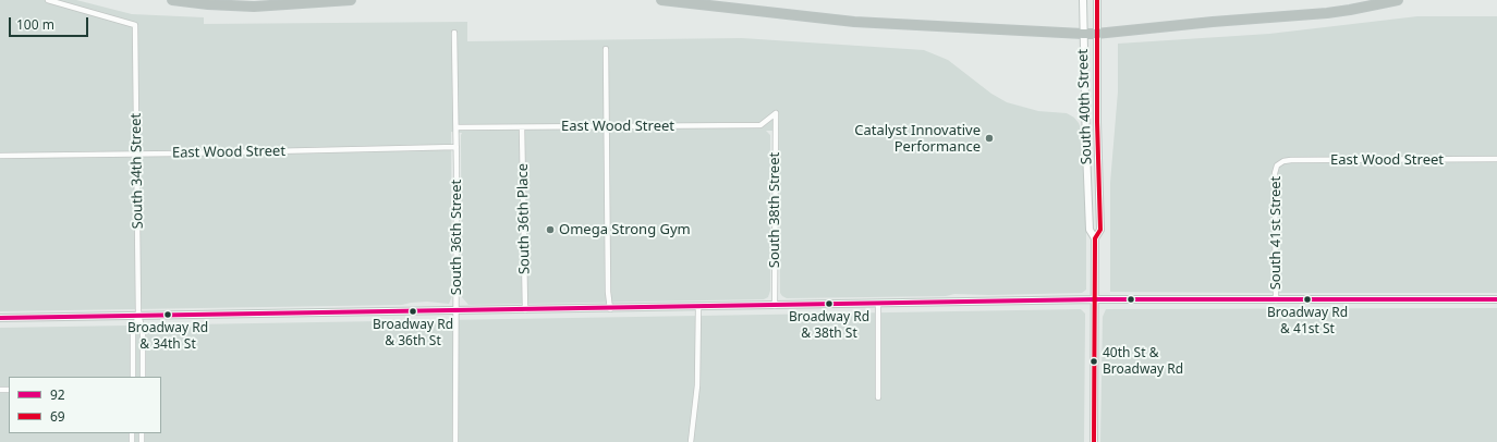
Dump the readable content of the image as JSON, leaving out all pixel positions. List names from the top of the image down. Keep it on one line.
{"streets":{"main road":["South 40th Street"],"street":["East Wood Street","South 34th Street","South 38th Street","South 36th Place","South 41st Street","South 36th Street"]},"crossings":[["East Wood Street","South 34th Street"],["East Wood Street","South 38th Street"],["East Wood Street","South 36th Place"],["East Wood Street","South 41st Street"],["East Wood Street","South 36th Street"]],"places":["Catalyst Innovative Performance","Omega Strong Gym","Broadway Rd & 41st St","Broadway Rd & 38th St","Broadway Rd & 36th St","Broadway Rd & 34th St","40th St & Broadway Rd"],"lines":["transit line 69","transit line 92"],"legend":["92","69"],"scale_bar":"100 m"}
